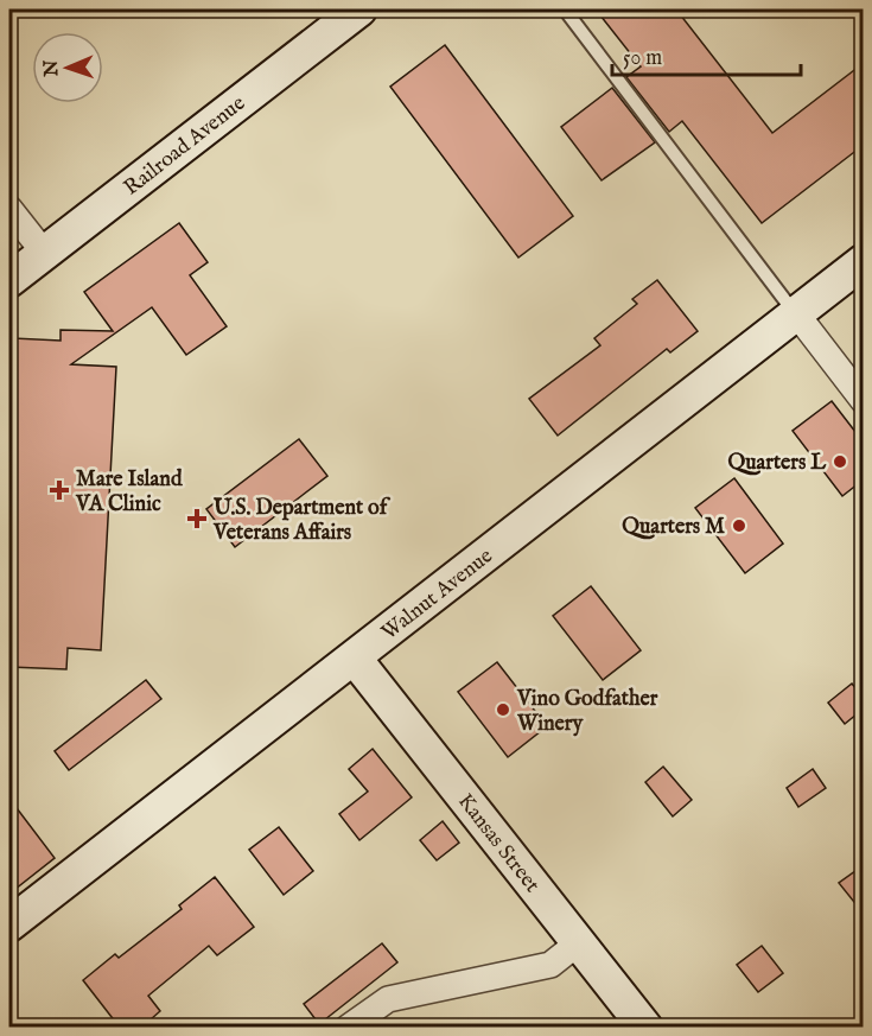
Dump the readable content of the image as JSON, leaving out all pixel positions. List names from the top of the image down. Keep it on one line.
{"streets":{"street":["Railroad Avenue","Walnut Avenue","Kansas Street"]},"crossings":[["Walnut Avenue","Kansas Street"]],"places":{"other":["Quarters L","Quarters M","Vino Godfather Winery"],"health":["Mare Island VA Clinic","U.S. Department of Veterans Affairs"]},"scale_bar":"50 m","north":"left"}
